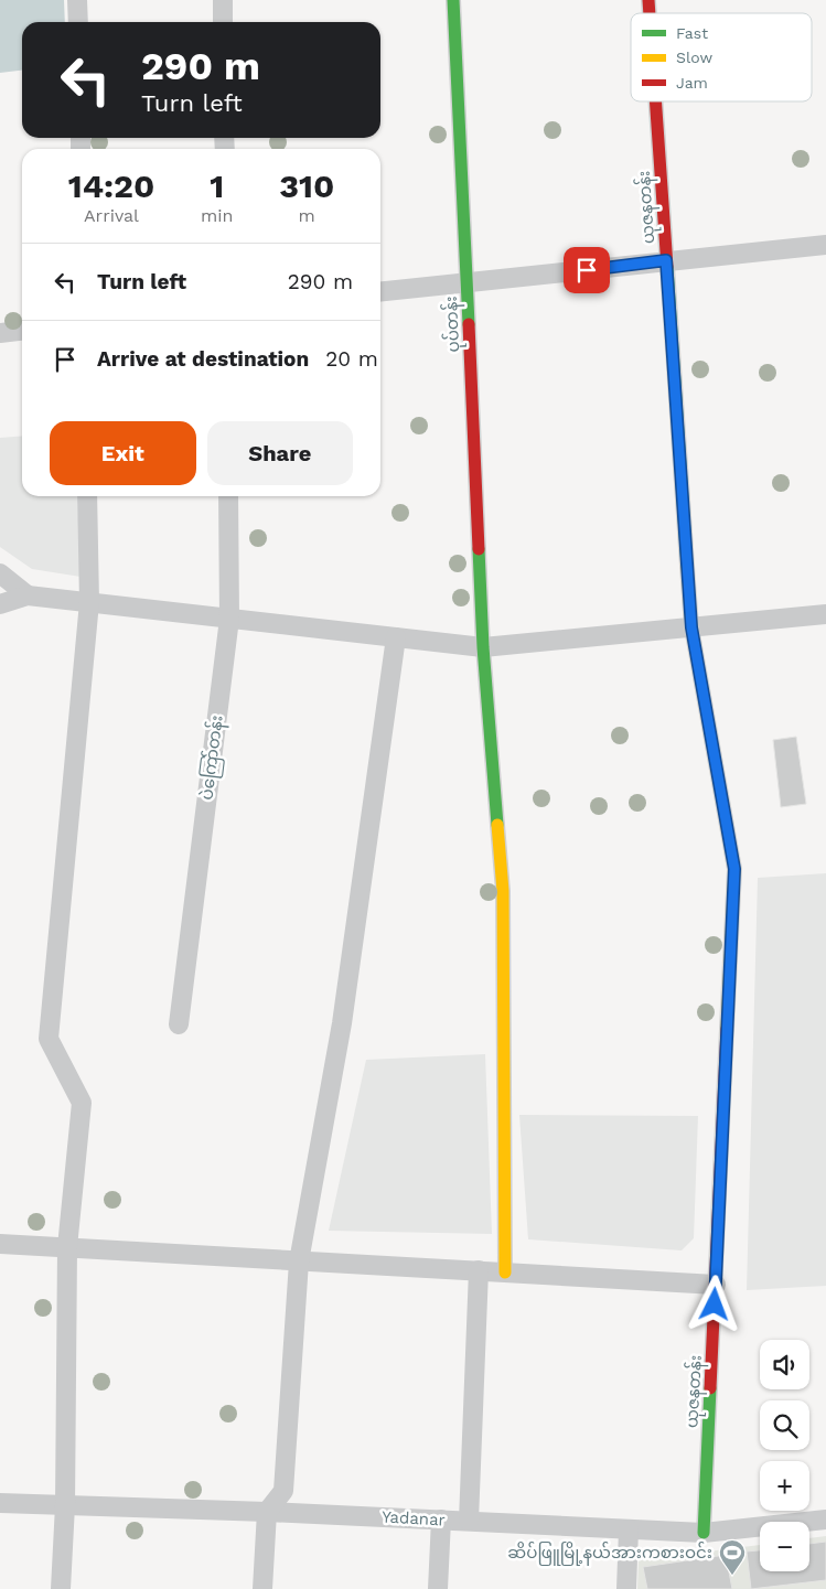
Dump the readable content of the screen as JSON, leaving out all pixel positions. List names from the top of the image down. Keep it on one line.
{"streets":{"street":["ယုဇနတန်း","ပုပ်တန်း","ပဲကြော်တန်း","Yadanar"]},"crossings":[["ယုဇနတန်း","Yadanar"]],"places":{"sports":["ဆိပ်ဖြူမြို့နယ်အားကစားဝင်း"]},"legend":["Fast","Slow","Jam"],"page":{"turn":["290 m","Turn left"],"eta":["14:20","Arrival","1","min","310","m"],"list":[{"name":"Turn left","value":"290 m"},{"name":"Arrive at destination","value":"20 m"}],"buttons":["Exit","Share"],"map_buttons":["+","−"]}}
